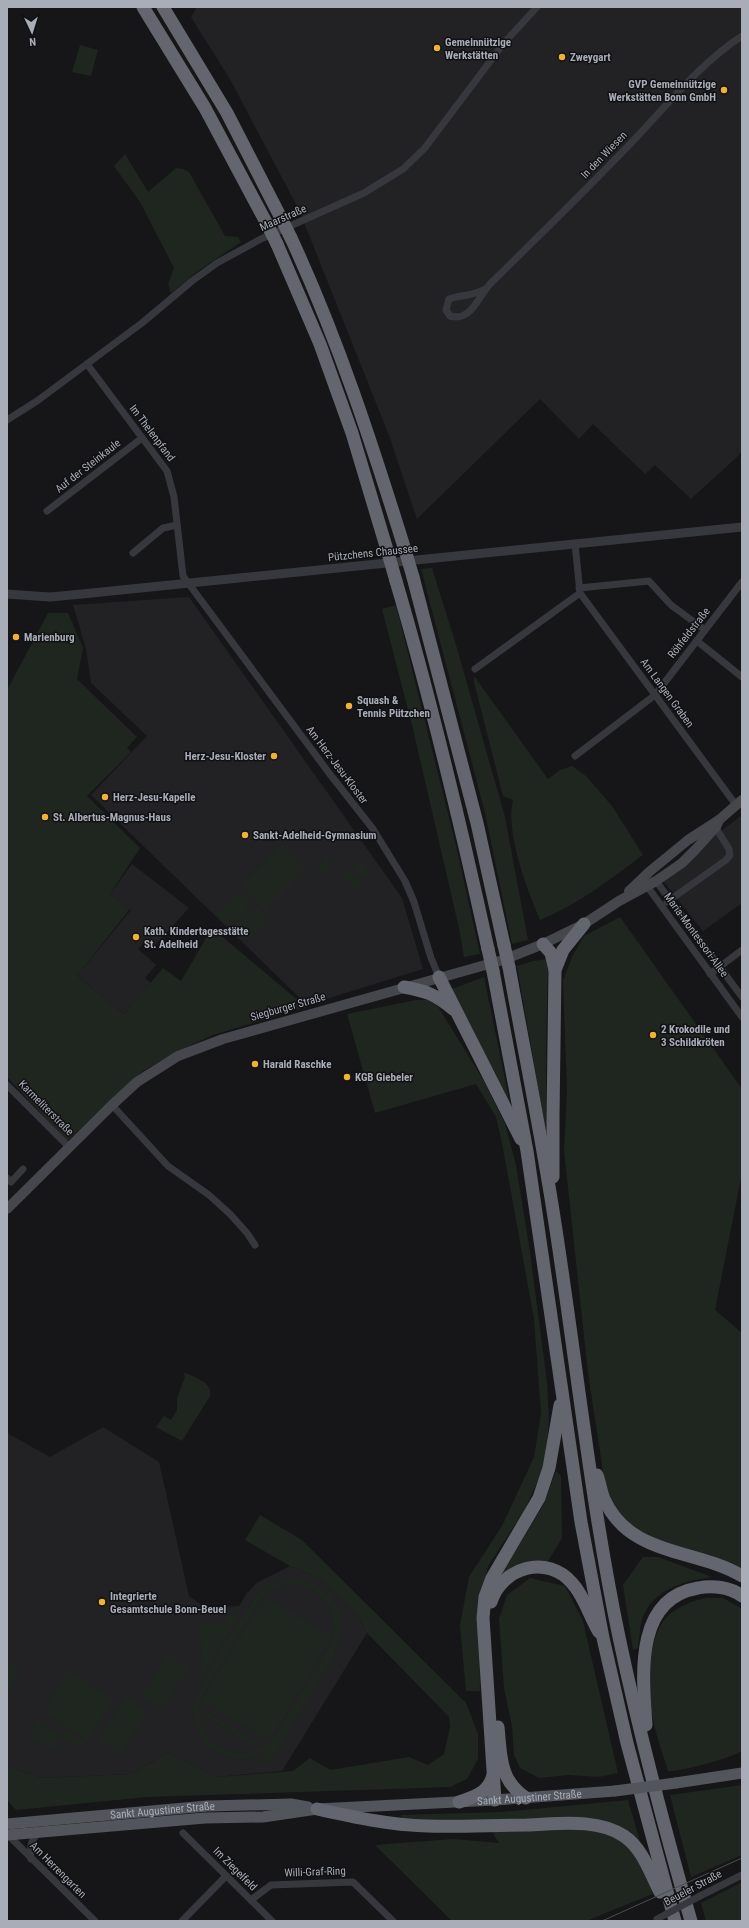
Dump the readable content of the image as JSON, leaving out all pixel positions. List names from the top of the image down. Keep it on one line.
{"streets":{"main road":["Siegburger Straße","Sankt Augustiner Straße"],"street":["In den Wiesen","Maarstraße","Im Thelenpfand","Auf der Steinkaule","Pützchens Chaussee","Röhfeldstraße","Am Langen Graben","Am Herz-Jesu-Kloster","Maria-Montessori-Allee","Karmeliterstraße","Im Ziegelfeld","Am Herrengarten","Willi-Graf-Ring","Beueler Straße"]},"crossings":[["Maarstraße","Im Thelenpfand"],["Im Thelenpfand","Auf der Steinkaule"],["Im Thelenpfand","Pützchens Chaussee"],["Im Thelenpfand","Am Herz-Jesu-Kloster"],["Pützchens Chaussee","Am Herz-Jesu-Kloster"],["Röhfeldstraße","Am Langen Graben"],["Am Langen Graben","Siegburger Straße"],["Am Herz-Jesu-Kloster","Siegburger Straße"],["Maria-Montessori-Allee","Siegburger Straße"],["Siegburger Straße","Karmeliterstraße"],["Sankt Augustiner Straße","Am Herrengarten"],["Im Ziegelfeld","Willi-Graf-Ring"]],"places":["Gemeinnützige Werkstätten","Zweygart","GVP Gemeinnützige Werkstätten Bonn GmbH","Marienburg","Squash & Tennis Pützchen","Herz-Jesu-Kloster","Herz-Jesu-Kapelle","St. Albertus-Magnus-Haus","Sankt-Adelheid-Gymnasium","Kath. Kindertagesstätte St. Adelheid","2 Krokodile und 3 Schildkröten","Harald Raschke","KGB Giebeler","Integrierte Gesamtschule Bonn-Beuel"],"north":"bottom"}
